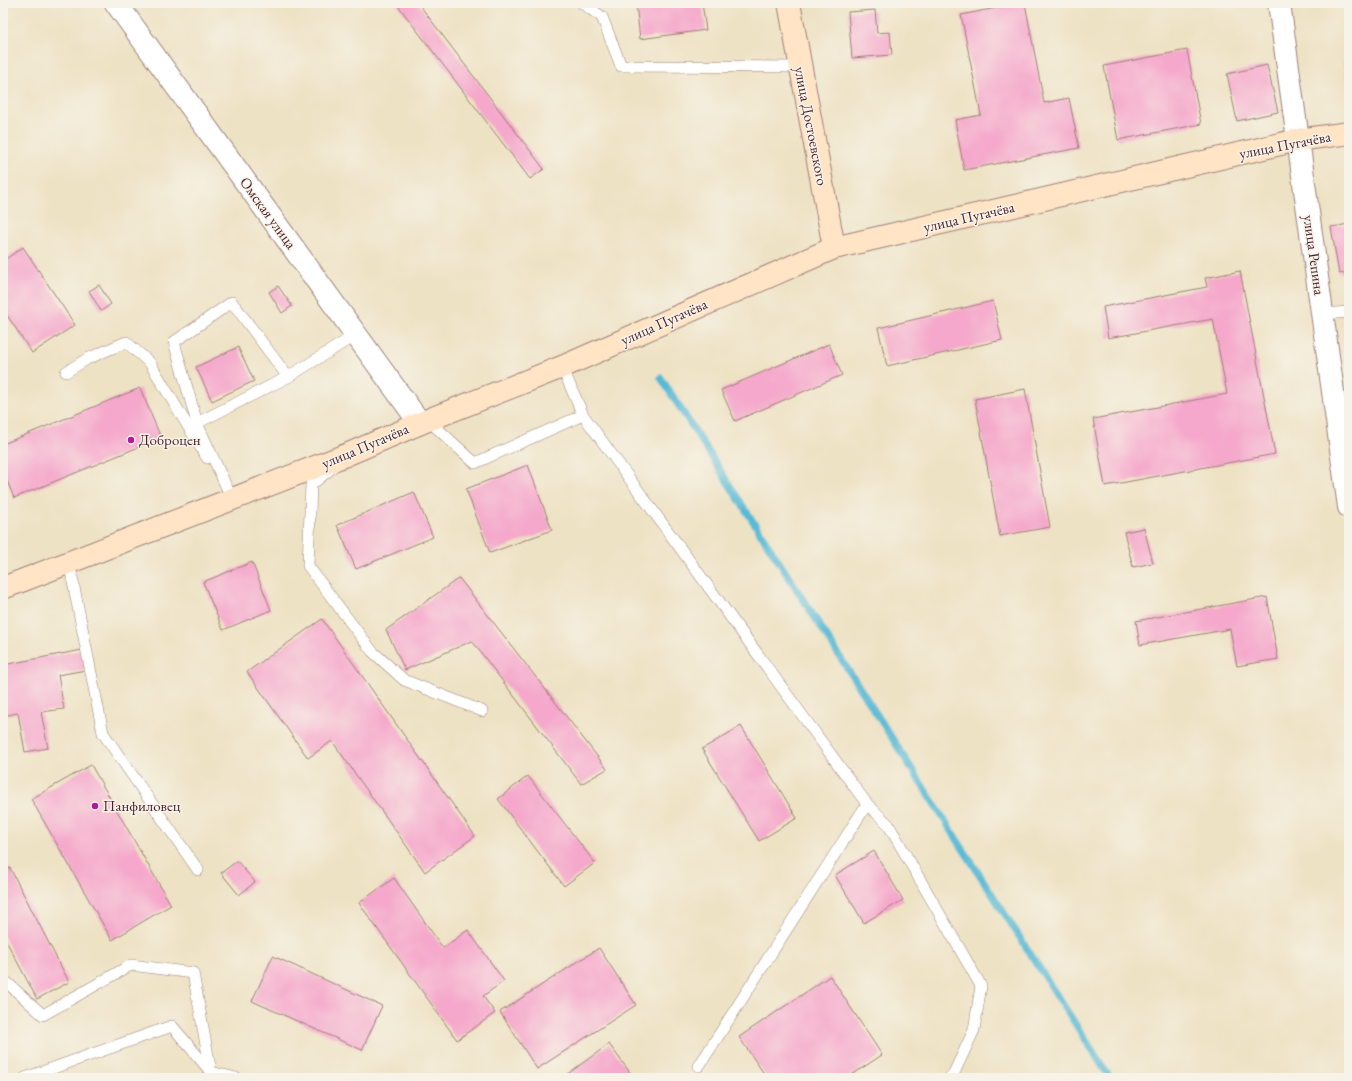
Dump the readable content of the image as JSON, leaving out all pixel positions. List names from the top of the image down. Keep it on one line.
{"streets":{"main road":["улица Достоевского","улица Пугачёва"],"street":["Омская улица","улица Репина"]},"crossings":[["улица Достоевского","улица Пугачёва"],["улица Пугачёва","Омская улица"],["улица Пугачёва","улица Репина"]],"places":["Доброцен","Панфиловец"]}
